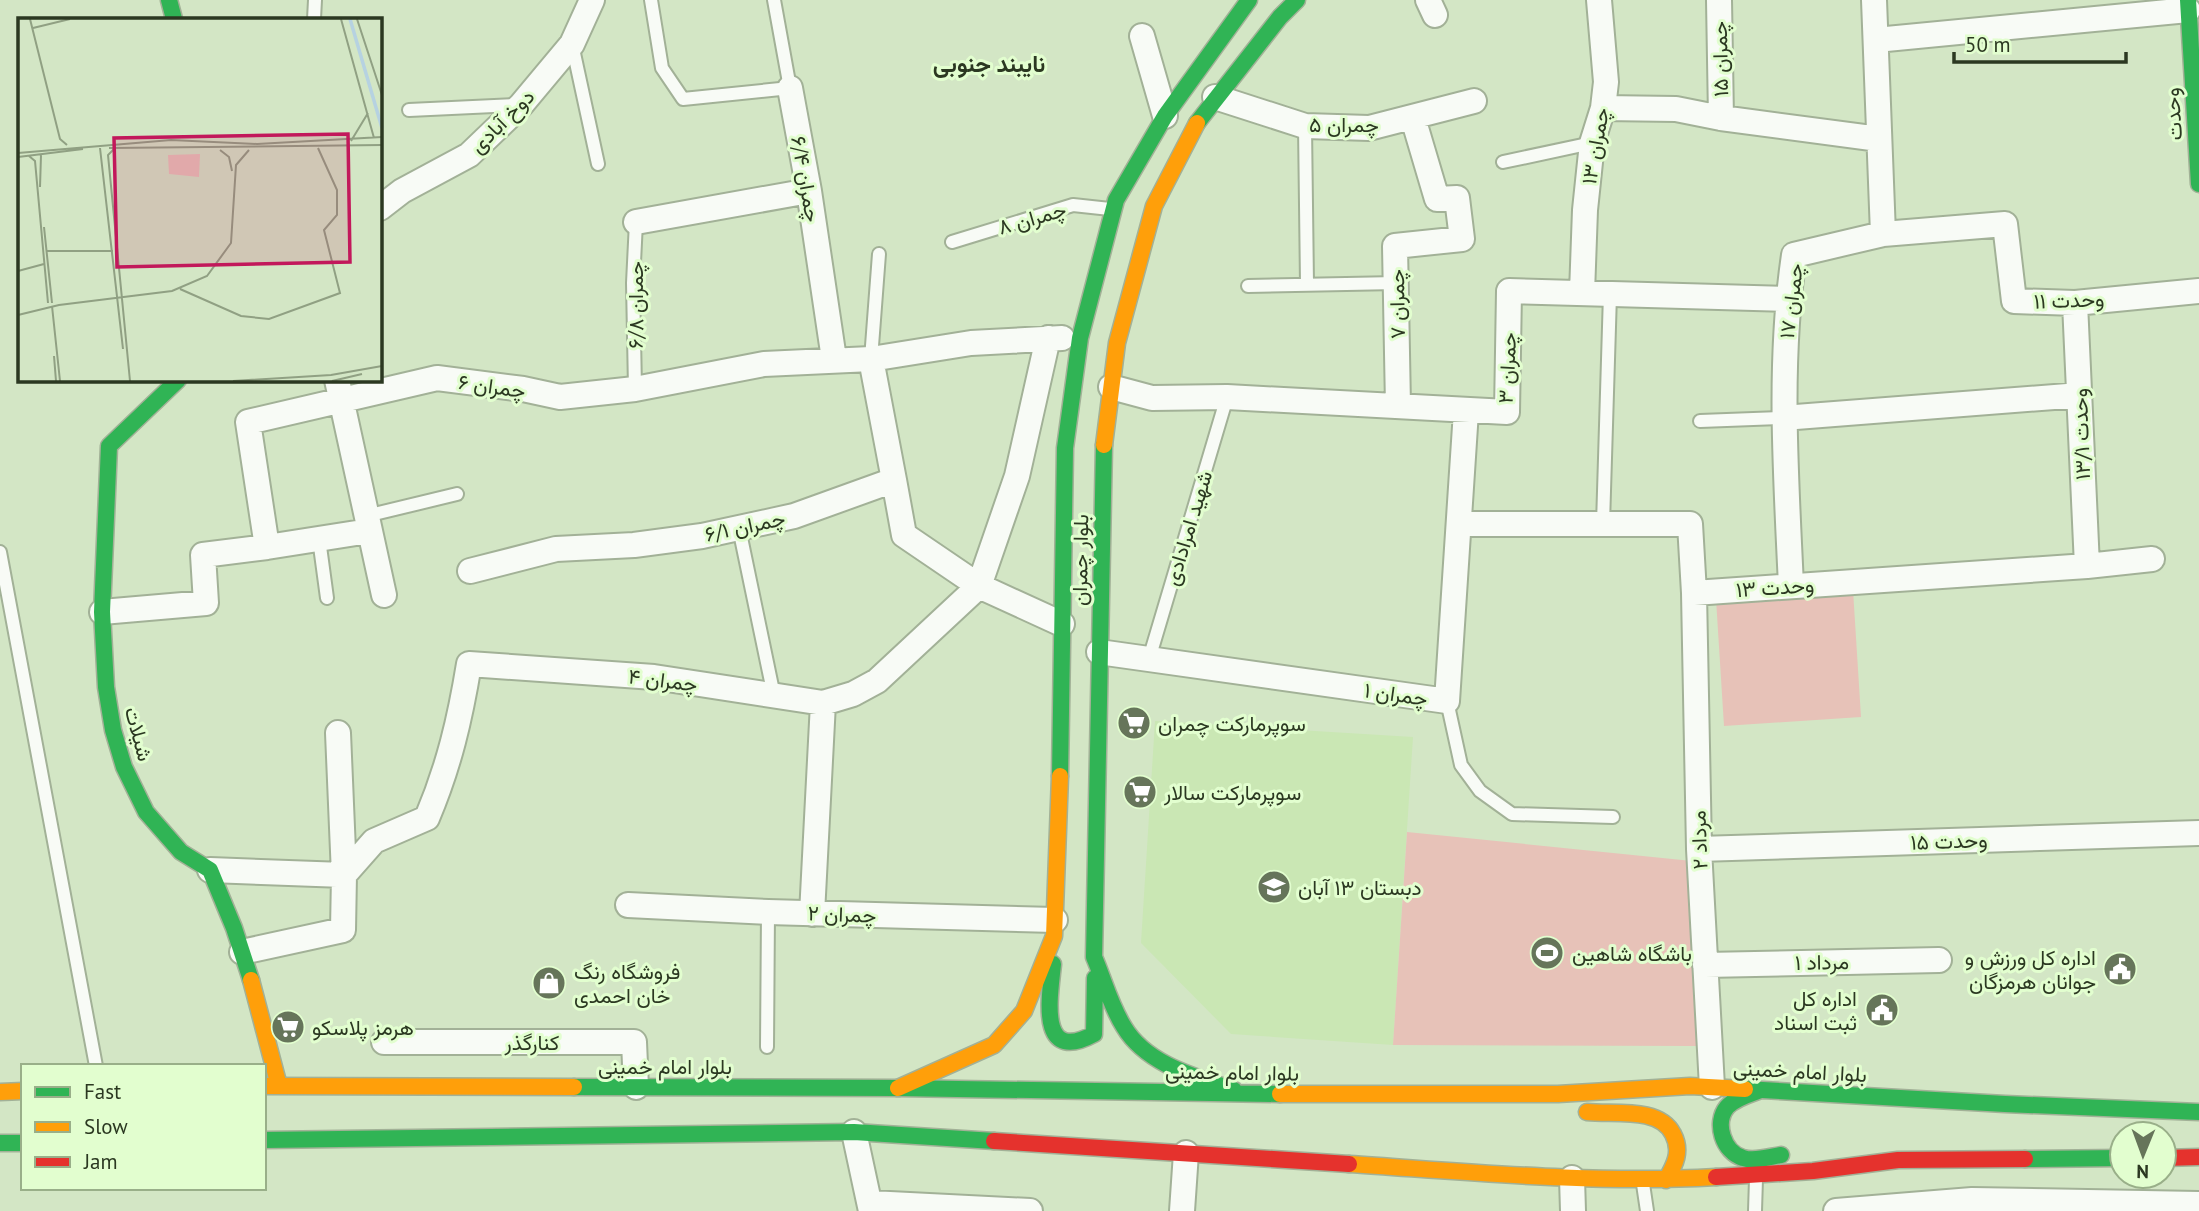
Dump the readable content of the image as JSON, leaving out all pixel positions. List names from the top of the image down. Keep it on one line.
{"streets":{"main road":["وحدت","بلوار چمران","شیلات","بلوار امام خمینی"],"street":["چمران ۱۵","دوخ آبادی","چمران ۵","چمران ۱۳","چمران ۶/۴","وحدت ۱۱","چمران ۱۷","چمران ۷","چمران ۳","چمران ۶","وحدت ۱۳/۱","چمران ۶/۱","وحدت ۱۳","چمران ۴","چمران ۱","مرداد ۲","وحدت ۱۵","چمران ۲","مرداد ۱","کنارگذر"],"lane":["چمران ۸","چمران ۶/۸","شهید امرادادی"]},"crossings":[["چمران ۵","چمران ۷"],["چمران ۵","بلوار چمران"],["چمران ۱۳","چمران ۳"],["چمران ۶/۴","چمران ۶"],["چمران ۸","بلوار چمران"],["وحدت ۱۱","چمران ۱۷"],["وحدت ۱۱","وحدت ۱۳/۱"],["چمران ۱۷","چمران ۳"],["چمران ۱۷","وحدت ۱۳"],["چمران ۷","چمران ۳"],["چمران ۶/۸","چمران ۶"],["چمران ۳","شهید امرادادی"],["چمران ۳","بلوار چمران"],["چمران ۳","چمران ۱"],["چمران ۶","بلوار چمران"],["چمران ۶","چمران ۴"],["وحدت ۱۳/۱","وحدت ۱۳"],["شهید امرادادی","چمران ۱"],["بلوار چمران","چمران ۱"],["بلوار چمران","چمران ۲"],["بلوار چمران","بلوار امام خمینی"],["وحدت ۱۳","مرداد ۲"],["مرداد ۲","وحدت ۱۵"],["مرداد ۲","مرداد ۱"],["مرداد ۲","بلوار امام خمینی"],["کنارگذر","بلوار امام خمینی"]],"districts":["نایبند جنوبی"],"places":{"supermarket":["سوپرمارکت چمران","سوپرمارکت سالار","هرمز پلاسکو"],"school or university":["دبستان ۱۳ آبان"],"sports":["باشگاه شاهین"],"public building":["اداره کل ورزش و جوانان هرمزگان","اداره کل ثبت اسناد"],"shop":["فروشگاه رنگ خان احمدی"]},"legend":["Fast","Slow","Jam"],"scale_bar":"50 m","north":"bottom"}
